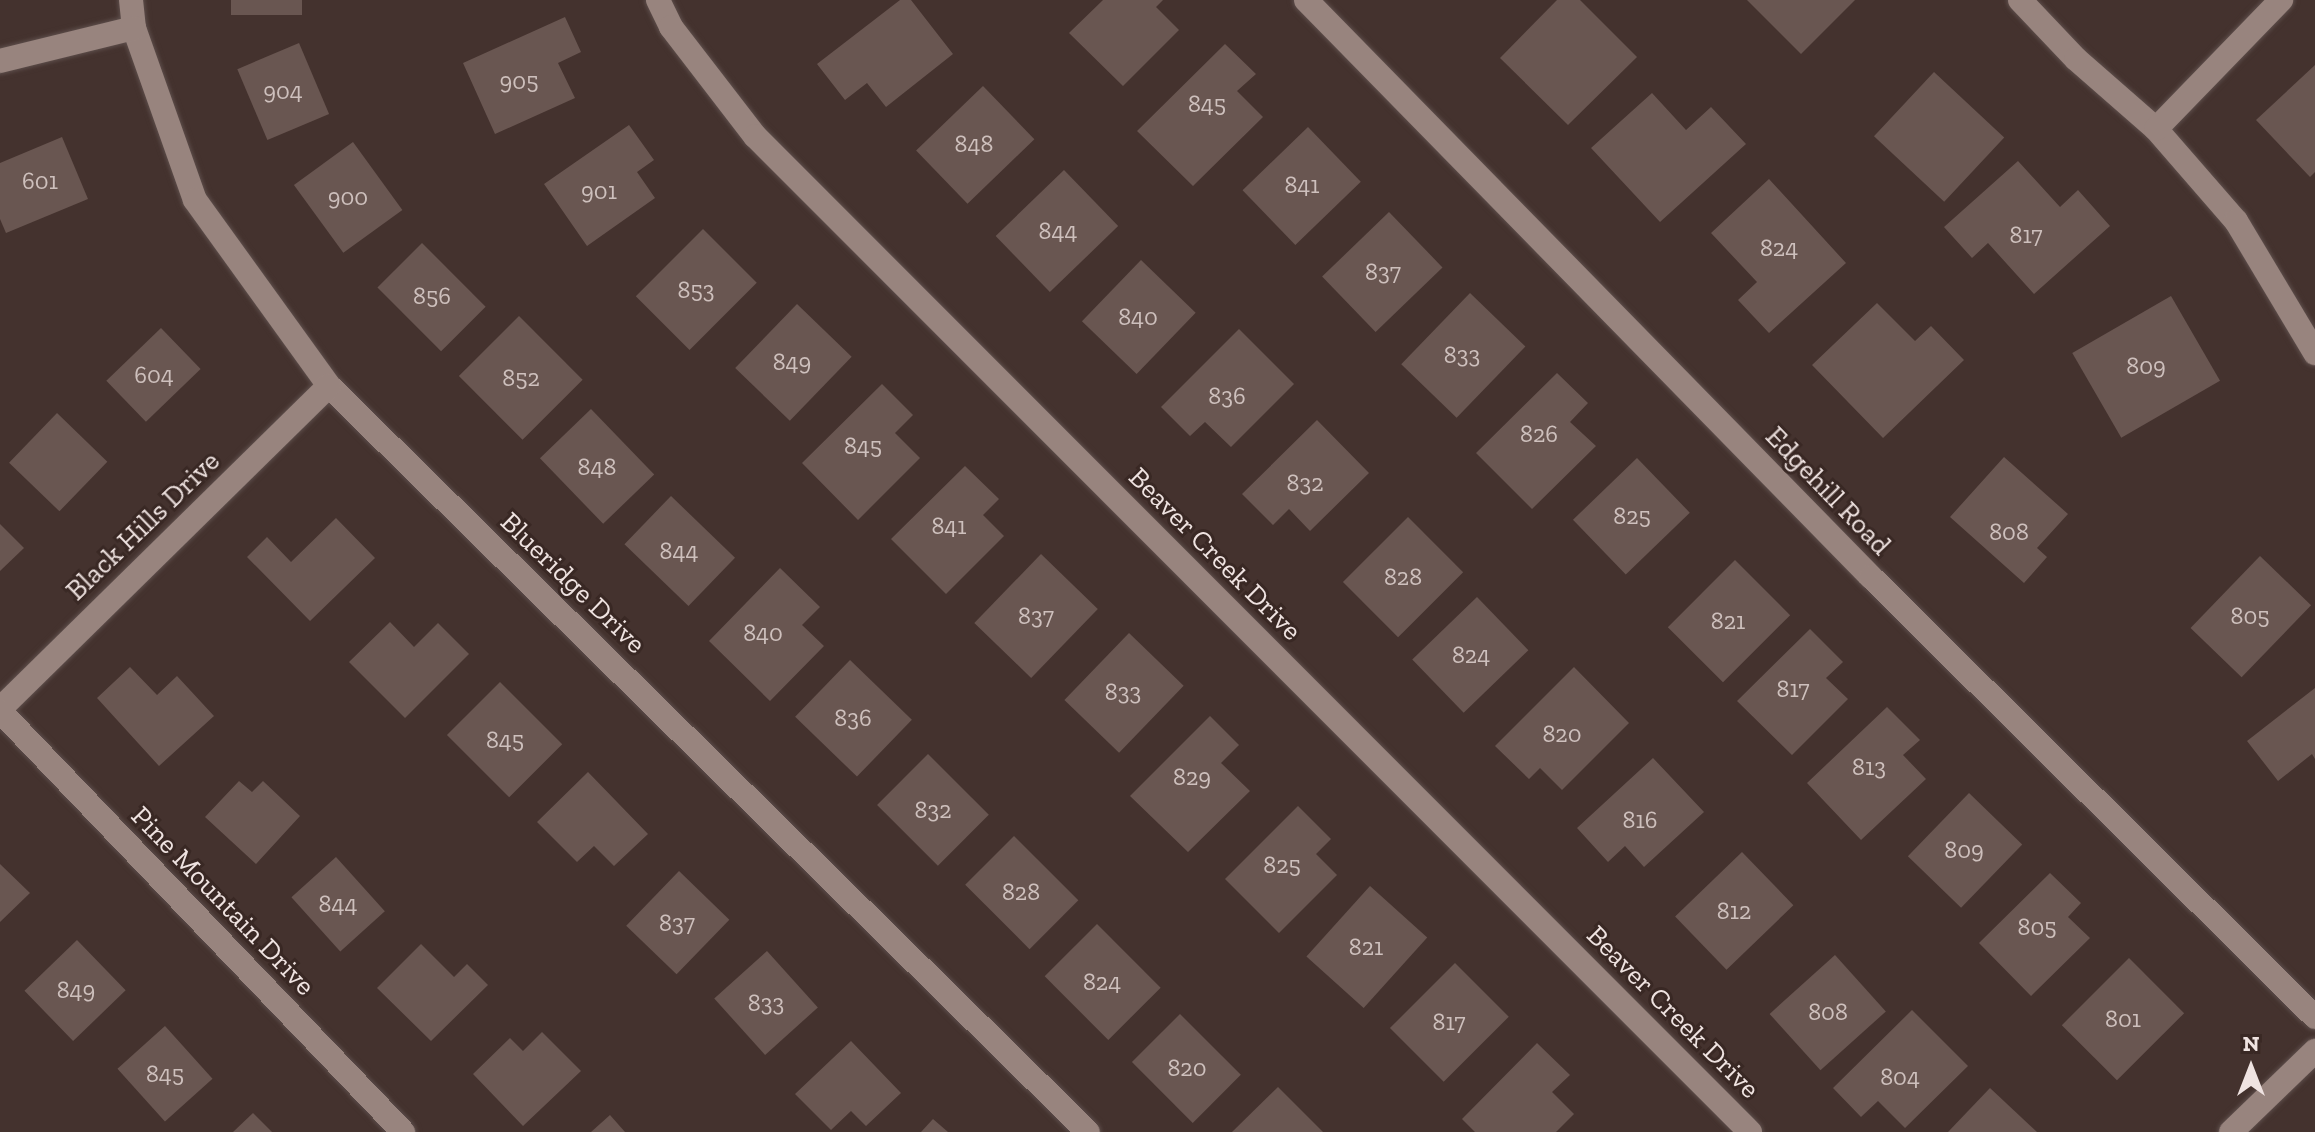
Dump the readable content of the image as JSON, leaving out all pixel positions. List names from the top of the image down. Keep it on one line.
{"streets":{"street":["Edgehill Road","Black Hills Drive","Beaver Creek Drive","Blueridge Drive","Pine Mountain Drive"]},"crossings":[["Black Hills Drive","Blueridge Drive"],["Black Hills Drive","Pine Mountain Drive"]],"house_numbers":["905","904","845","848","601","841","901","900","844","817","824","837","853","856","840","833","849","809","604","852","836","826","845","848","832","825","841","808","844","828","837","805","821","840","824","817","833","836","820","845","813","829","832","816","809","825","828","844","812","837","805","821","824","849","833","808","801","817","820","845","804"],"north":"top"}
